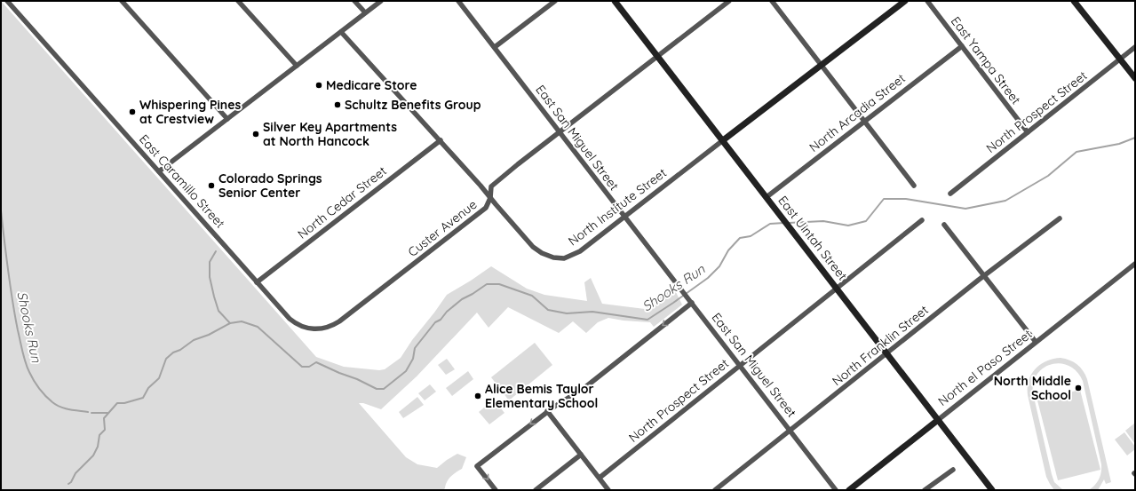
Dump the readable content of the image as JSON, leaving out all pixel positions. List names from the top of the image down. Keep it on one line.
{"streets":{"main road":["North Institute Street","East Uintah Street","North el Paso Street"],"street":["East Yampa Street","North Prospect Street","North Arcadia Street","East San Miguel Street","East Caramillo Street","North Cedar Street","Custer Avenue","North Franklin Street"]},"crossings":[["East Yampa Street","North Prospect Street"],["East Yampa Street","North Arcadia Street"],["North Prospect Street","East San Miguel Street"],["North Prospect Street","East Uintah Street"],["North Arcadia Street","East Uintah Street"],["East San Miguel Street","North Institute Street"],["East San Miguel Street","Custer Avenue"],["East San Miguel Street","North Franklin Street"],["East Caramillo Street","North Cedar Street"],["East Caramillo Street","Custer Avenue"],["North Cedar Street","North Institute Street"],["North Institute Street","Custer Avenue"],["North Institute Street","East Uintah Street"],["Custer Avenue","East Uintah Street"],["East Uintah Street","North Franklin Street"],["East Uintah Street","North el Paso Street"]],"water":["Shooks Run"],"places":["Medicare Store","Schultz Benefits Group","Whispering Pines at Crestview","Silver Key Apartments at North Hancock","Colorado Springs Senior Center","North Middle School","Alice Bemis Taylor Elementary School"]}
